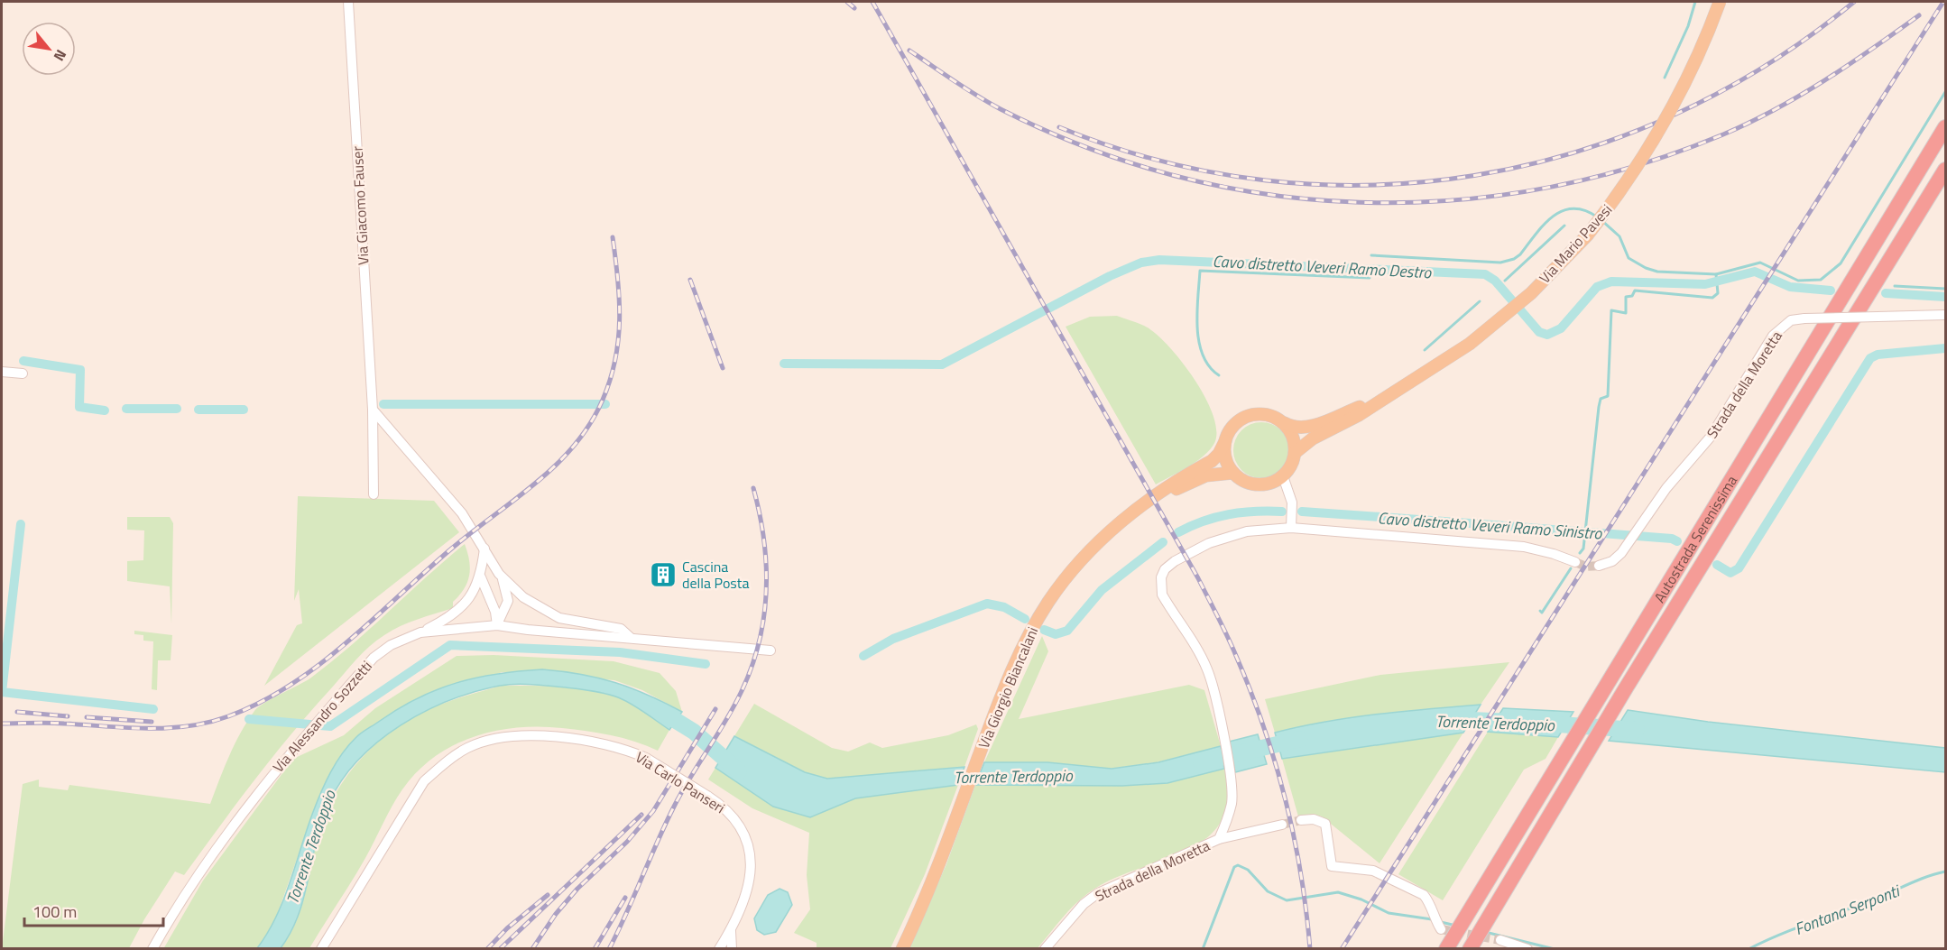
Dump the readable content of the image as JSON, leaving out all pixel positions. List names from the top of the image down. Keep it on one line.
{"streets":{"highway":["Autostrada Serenissima"],"main road":["Via Mario Pavesi","Via Giorgio Biancalani"],"street":["Via Giacomo Fauser","Strada della Moretta","Via Alessandro Sozzetti","Via Carlo Panseri"]},"water":["Cavo distretto Veveri Ramo Destro","Cavo distretto Veveri Ramo Sinistro","Torrente Terdoppio","Fontana Serponti"],"places":{"building":["Cascina della Posta"]},"scale_bar":"100 m","north":"bottom right"}
